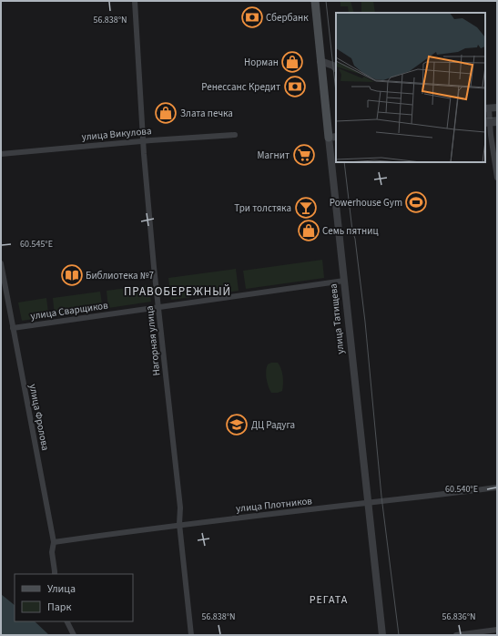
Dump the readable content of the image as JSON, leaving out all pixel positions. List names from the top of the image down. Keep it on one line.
{"streets":{"main road":["улица Татищева"],"street":["улица Викулова","улица Сварщиков","Нагорная улица","улица Фролова","улица Плотников"]},"crossings":[["улица Викулова","Нагорная улица"],["улица Сварщиков","улица Татищева"],["улица Сварщиков","Нагорная улица"],["улица Сварщиков","улица Фролова"],["улица Татищева","улица Плотников"],["Нагорная улица","улица Плотников"],["улица Фролова","улица Плотников"]],"districts":["ПРАВОБЕРЕЖНЫЙ","РЕГАТА"],"places":{"bank":["Сбербанк","Ренессанс Кредит"],"shop":["Норман","Злата печка","Семь пятниц"],"supermarket":["Магнит"],"sports":["Powerhouse Gym"],"bar":["Три толстяка"],"library":["Библиотека №7"],"school or university":["ДЦ Радуга"]},"legend":["Улица","Парк"],"coordinates":["56.838°N","60.545°E","60.540°E","56.836°N"]}
